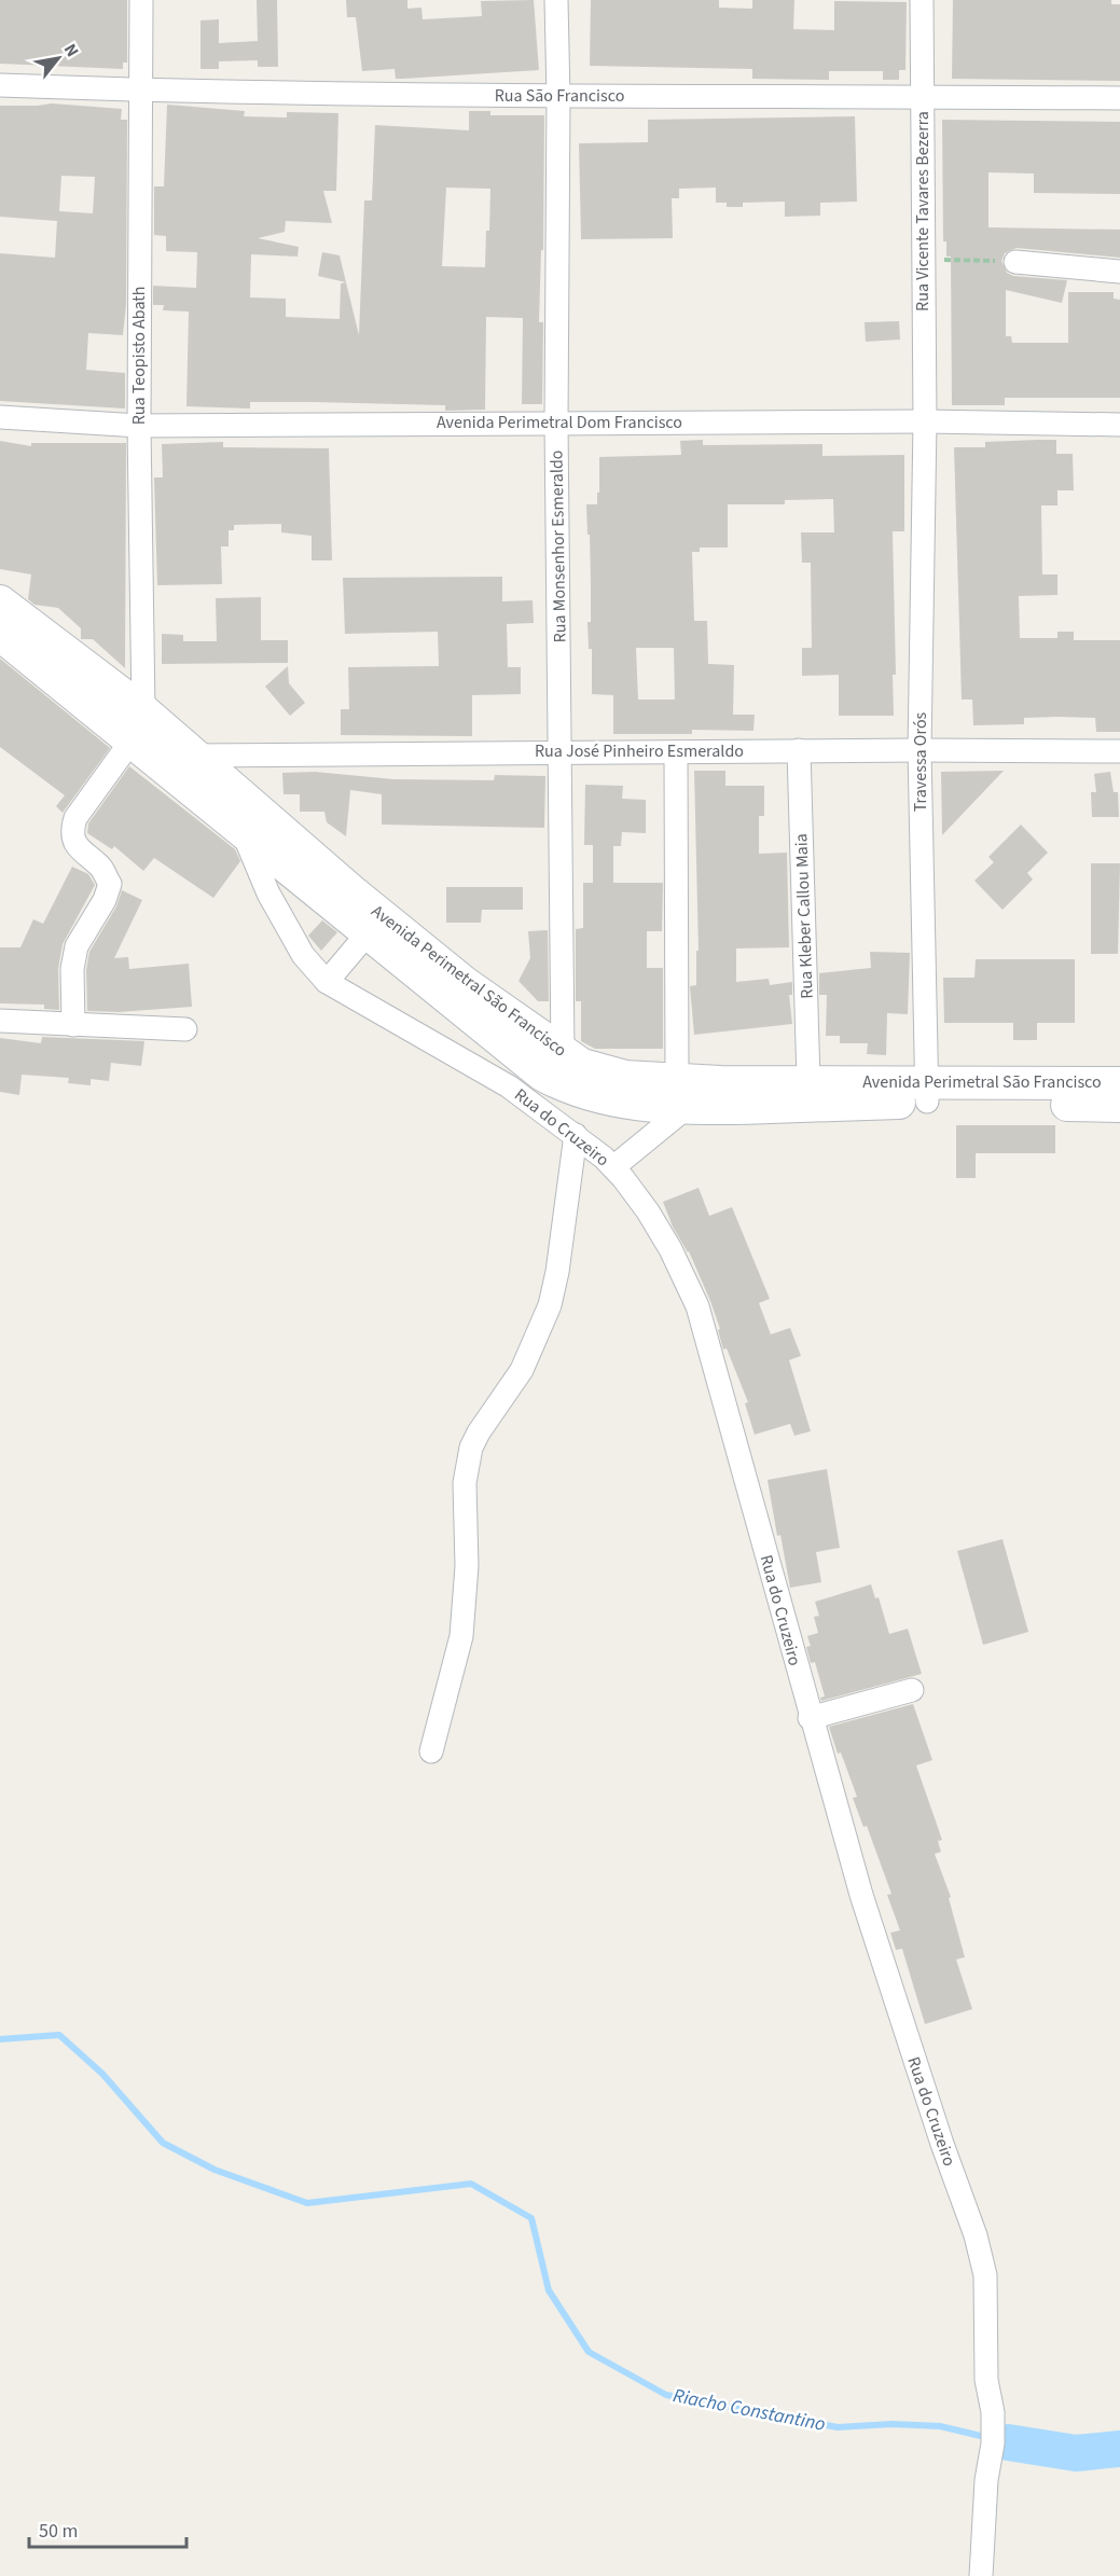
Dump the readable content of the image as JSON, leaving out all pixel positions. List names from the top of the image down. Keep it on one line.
{"streets":{"main road":["Avenida Perimetral São Francisco"],"street":["Rua São Francisco","Rua Vicente Tavares Bezerra","Rua Teopisto Abath","Avenida Perimetral Dom Francisco","Rua Monsenhor Esmeraldo","Rua José Pinheiro Esmeraldo","Travessa Orós","Rua Kleber Callou Maia","Rua do Cruzeiro"]},"crossings":[["Rua São Francisco","Rua Vicente Tavares Bezerra"],["Rua São Francisco","Rua Teopisto Abath"],["Rua São Francisco","Rua Monsenhor Esmeraldo"],["Rua Vicente Tavares Bezerra","Avenida Perimetral Dom Francisco"],["Rua Vicente Tavares Bezerra","Travessa Orós"],["Rua Teopisto Abath","Avenida Perimetral Dom Francisco"],["Rua Teopisto Abath","Avenida Perimetral São Francisco"],["Avenida Perimetral Dom Francisco","Rua Monsenhor Esmeraldo"],["Avenida Perimetral Dom Francisco","Travessa Orós"],["Rua Monsenhor Esmeraldo","Rua José Pinheiro Esmeraldo"],["Rua Monsenhor Esmeraldo","Avenida Perimetral São Francisco"],["Rua José Pinheiro Esmeraldo","Travessa Orós"],["Rua José Pinheiro Esmeraldo","Rua Kleber Callou Maia"],["Rua José Pinheiro Esmeraldo","Avenida Perimetral São Francisco"],["Travessa Orós","Avenida Perimetral São Francisco"],["Rua Kleber Callou Maia","Avenida Perimetral São Francisco"],["Avenida Perimetral São Francisco","Rua do Cruzeiro"]],"water":["Riacho Constantino"],"scale_bar":"50 m","north":"top right"}
